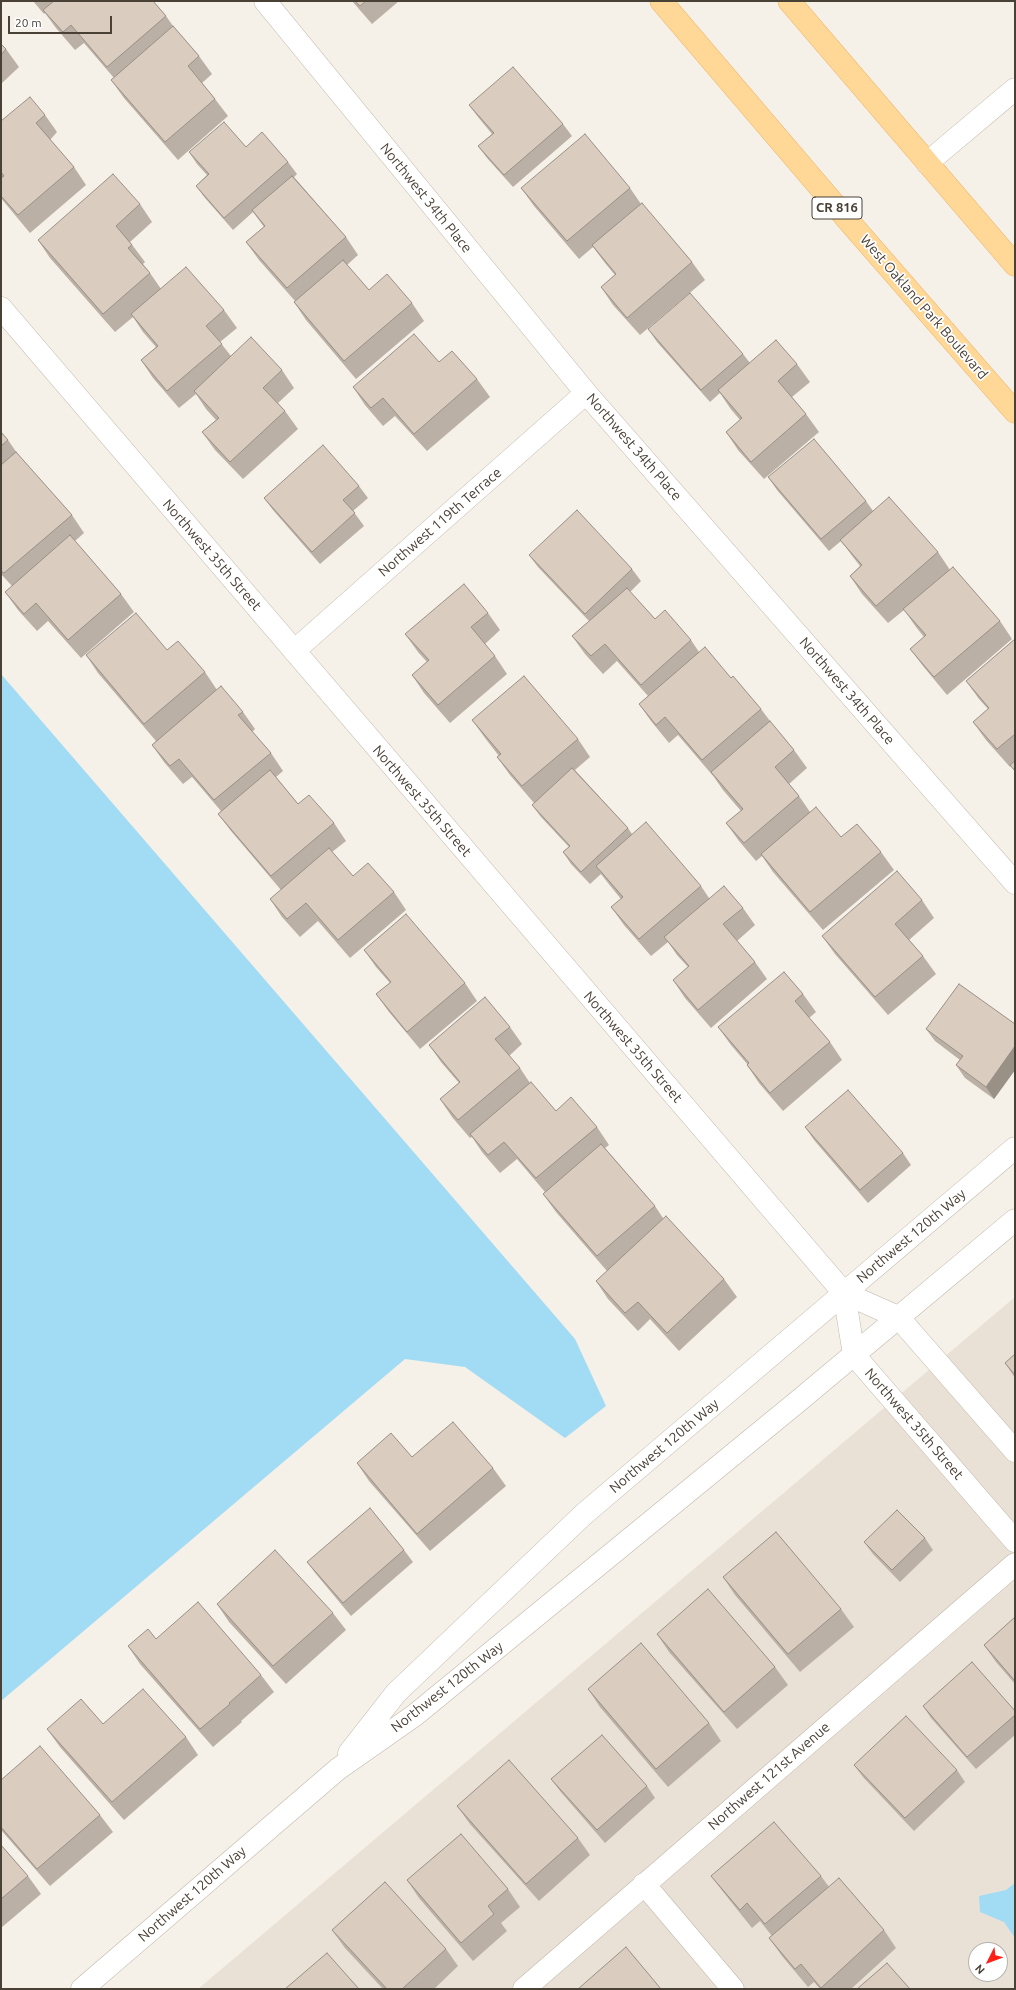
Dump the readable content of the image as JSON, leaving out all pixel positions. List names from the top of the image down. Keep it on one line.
{"streets":{"main road":["CR 816","West Oakland Park Boulevard"],"street":["Northwest 34th Place","Northwest 119th Terrace","Northwest 35th Street","Northwest 120th Way","Northwest 121st Avenue"]},"crossings":[["Northwest 34th Place","Northwest 119th Terrace"],["Northwest 119th Terrace","Northwest 35th Street"],["Northwest 35th Street","Northwest 120th Way"]],"scale_bar":"20 m","north":"bottom left"}
